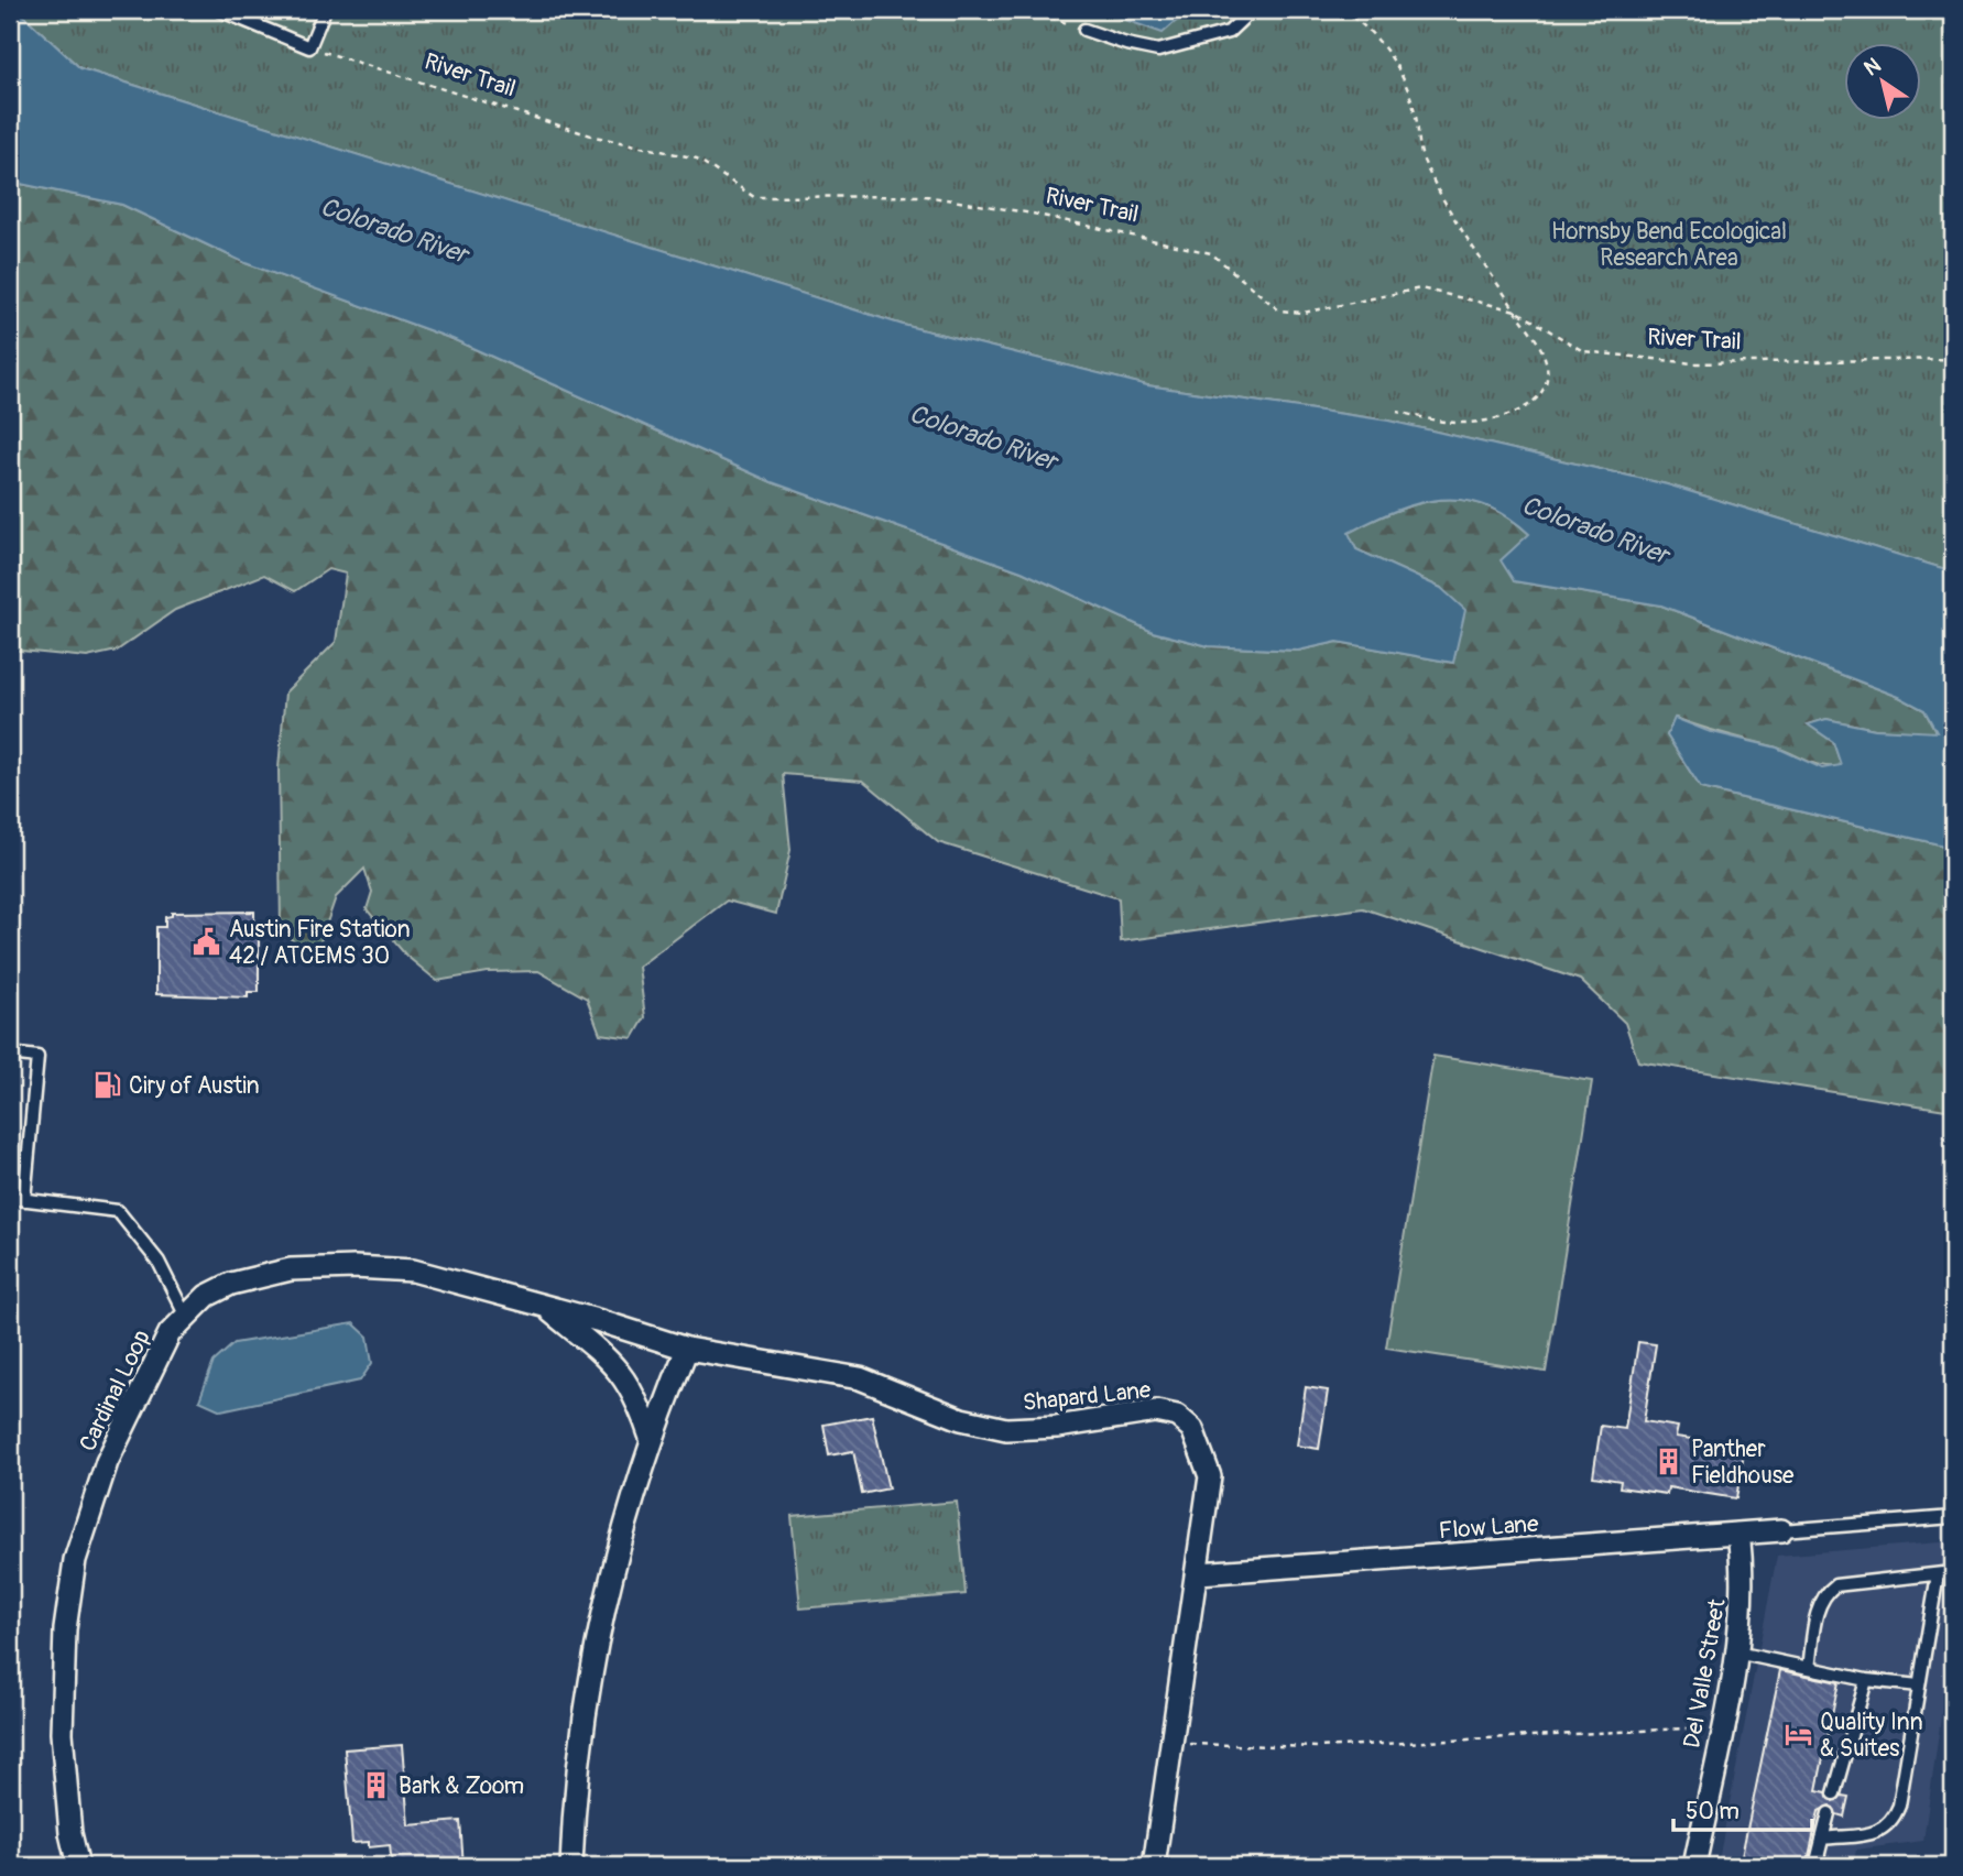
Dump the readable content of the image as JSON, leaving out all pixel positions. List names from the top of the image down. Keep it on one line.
{"streets":{"street":["Cardinal Loop","Shapard Lane","Flow Lane","Del Valle Street"],"path":["River Trail"]},"crossings":[["Cardinal Loop","Shapard Lane"],["Shapard Lane","Flow Lane"],["Flow Lane","Del Valle Street"]],"water":["Colorado River"],"parks":["Hornsby Bend Ecological Research Area"],"places":{"public building":["Austin Fire Station 42 / ATCEMS 30"],"fuel station":["Ciry of Austin"],"building":["Panther Fieldhouse","Bark & Zoom"],"hotel":["Quality Inn & Suites"]},"scale_bar":"50 m","north":"top left"}
